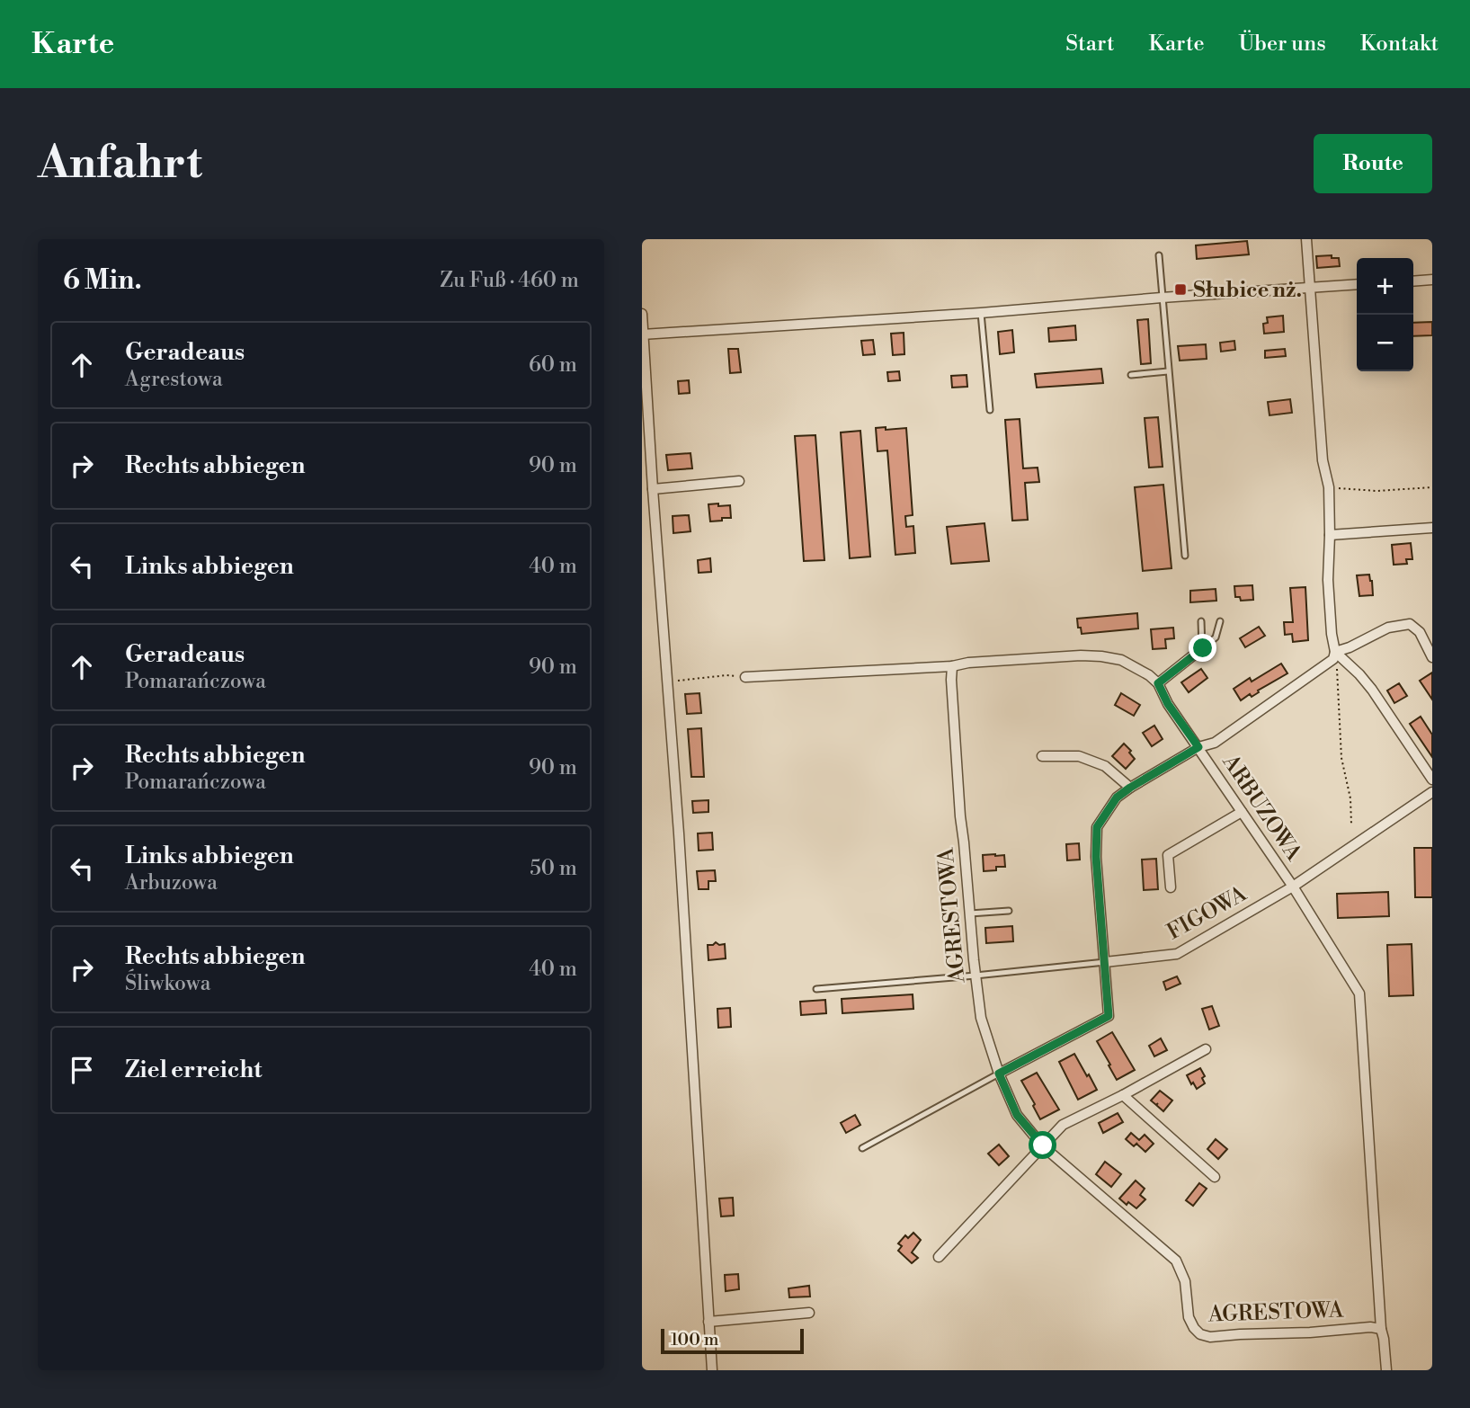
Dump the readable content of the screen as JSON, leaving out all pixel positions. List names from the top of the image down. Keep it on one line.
{"streets":{"street":["ARBUZOWA","FIGOWA","AGRESTOWA"]},"crossings":[["ARBUZOWA","FIGOWA"],["ARBUZOWA","AGRESTOWA"],["FIGOWA","AGRESTOWA"]],"places":{"transit":["Słubice nż."]},"scale_bar":"100 m","page":{"header":"Karte","nav":["Start","Karte","Über uns","Kontakt"],"buttons":"Route","title":"Anfahrt","heading":["6 Min.","Zu Fuß · 460 m"],"map_buttons":["+","−"],"list":[["Geradeaus","Agrestowa","60 m"],["Rechts abbiegen","90 m"],["Links abbiegen","40 m"],["Geradeaus","Pomarańczowa","90 m"],["Rechts abbiegen","Pomarańczowa","90 m"],["Links abbiegen","Arbuzowa","50 m"],["Rechts abbiegen","Śliwkowa","40 m"],"Ziel erreicht"],"scale":"100 m"}}
